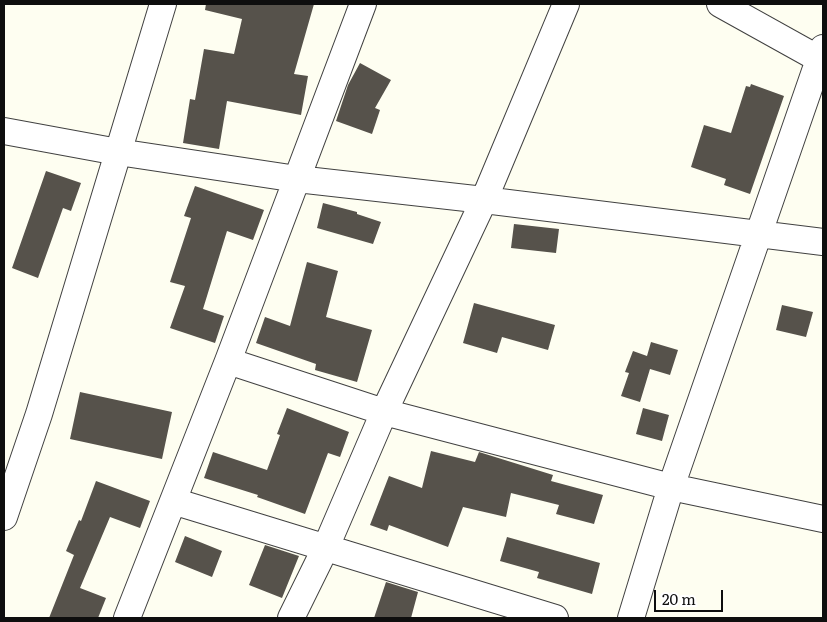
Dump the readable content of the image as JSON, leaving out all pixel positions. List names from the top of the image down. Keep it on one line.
{"scale_bar":"20 m"}
